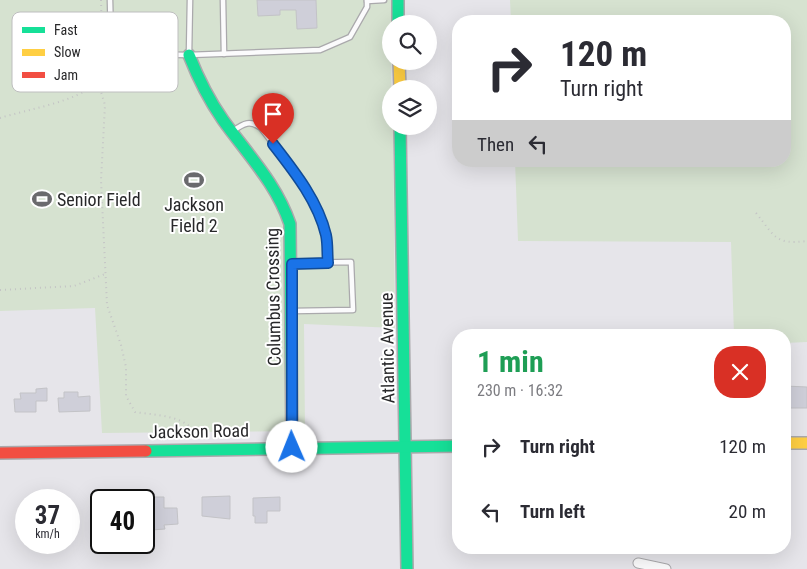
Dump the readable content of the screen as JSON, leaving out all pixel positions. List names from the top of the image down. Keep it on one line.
{"streets":{"street":["Columbus Crossing","Atlantic Avenue","Jackson Road"]},"crossings":[["Columbus Crossing","Jackson Road"],["Atlantic Avenue","Jackson Road"]],"places":{"sports":["Jackson Field 2","Senior Field"]},"legend":["Fast","Slow","Jam"],"page":{"turn":["120 m","Turn right"],"then":"Then","heading":["1 min","230 m · 16:32"],"list":[{"name":"Turn right","value":"120 m"},{"name":"Turn left","value":"20 m"}],"speed":"37 km/h","limit":"40"}}
